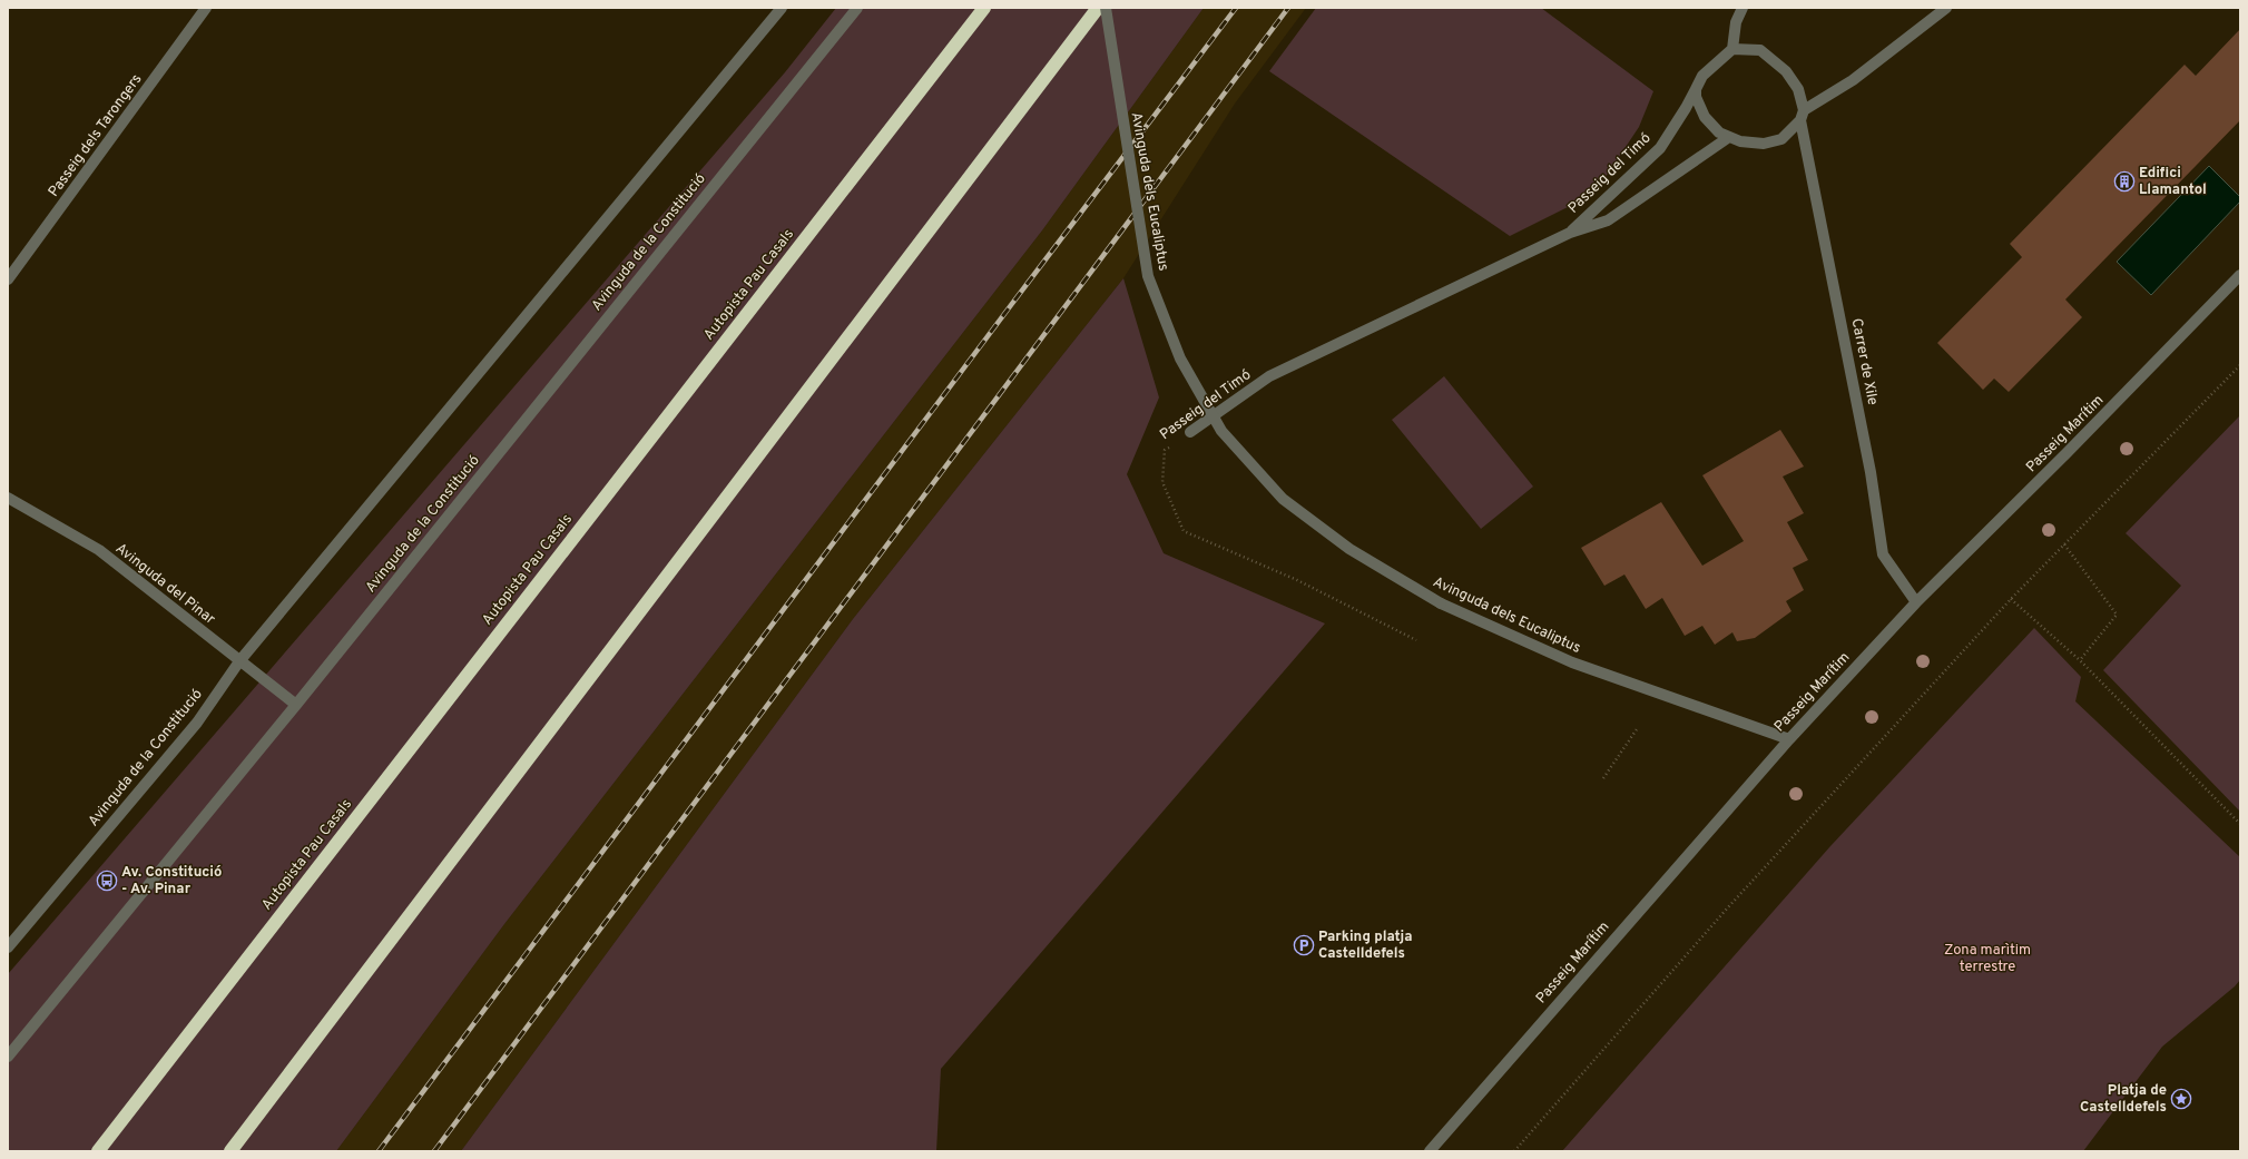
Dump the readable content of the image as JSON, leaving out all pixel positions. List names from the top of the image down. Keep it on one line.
{"streets":{"highway":["Autopista Pau Casals"],"street":["Passeig dels Tarongers","Passeig del Timó","Avinguda dels Eucaliptus","Avinguda de la Constitució","Carrer de Xile","Passeig Marítim","Avinguda del Pinar"]},"crossings":[["Passeig del Timó","Carrer de Xile"],["Avinguda dels Eucaliptus","Passeig Marítim"],["Avinguda de la Constitució","Avinguda del Pinar"],["Carrer de Xile","Passeig Marítim"]],"parks":["Zona marìtim terrestre"],"places":{"building":["Edifici Llamantol"],"bus stop":["Av. Constitució - Av. Pinar"],"parking":["Parking platja Castelldefels"],"place":["Platja de Castelldefels"]}}
